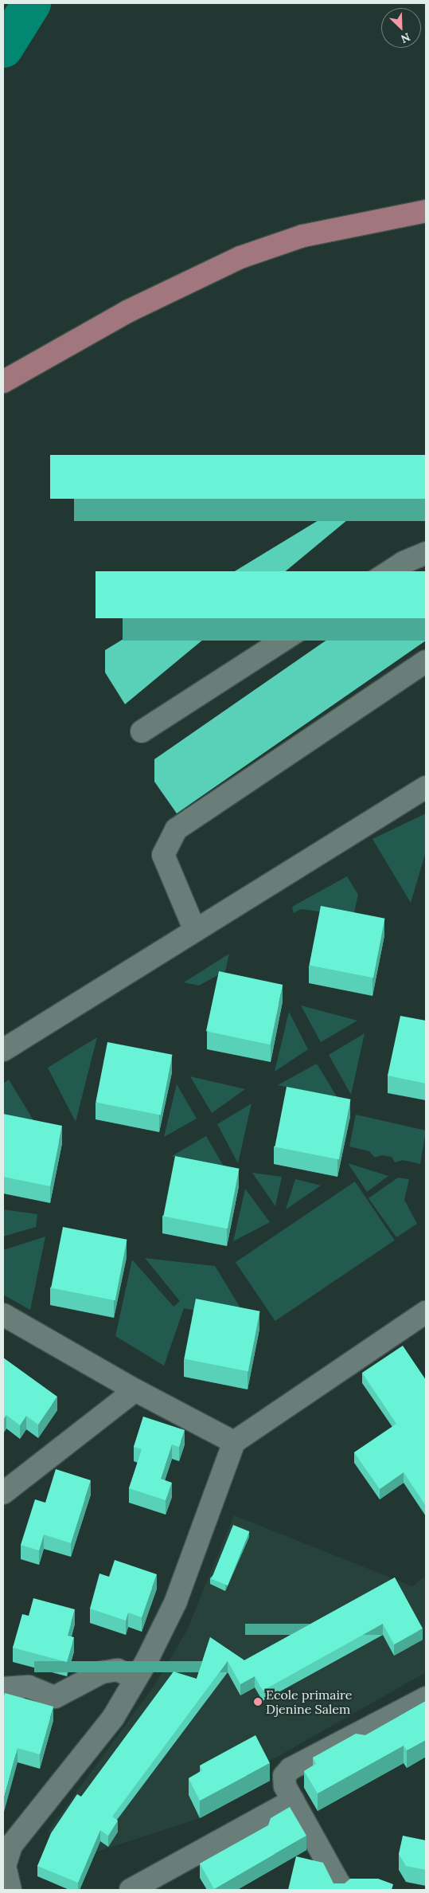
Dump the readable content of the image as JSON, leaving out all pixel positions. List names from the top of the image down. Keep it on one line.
{"places":["Ecole primaire Djenine Salem"],"north":"bottom right"}
